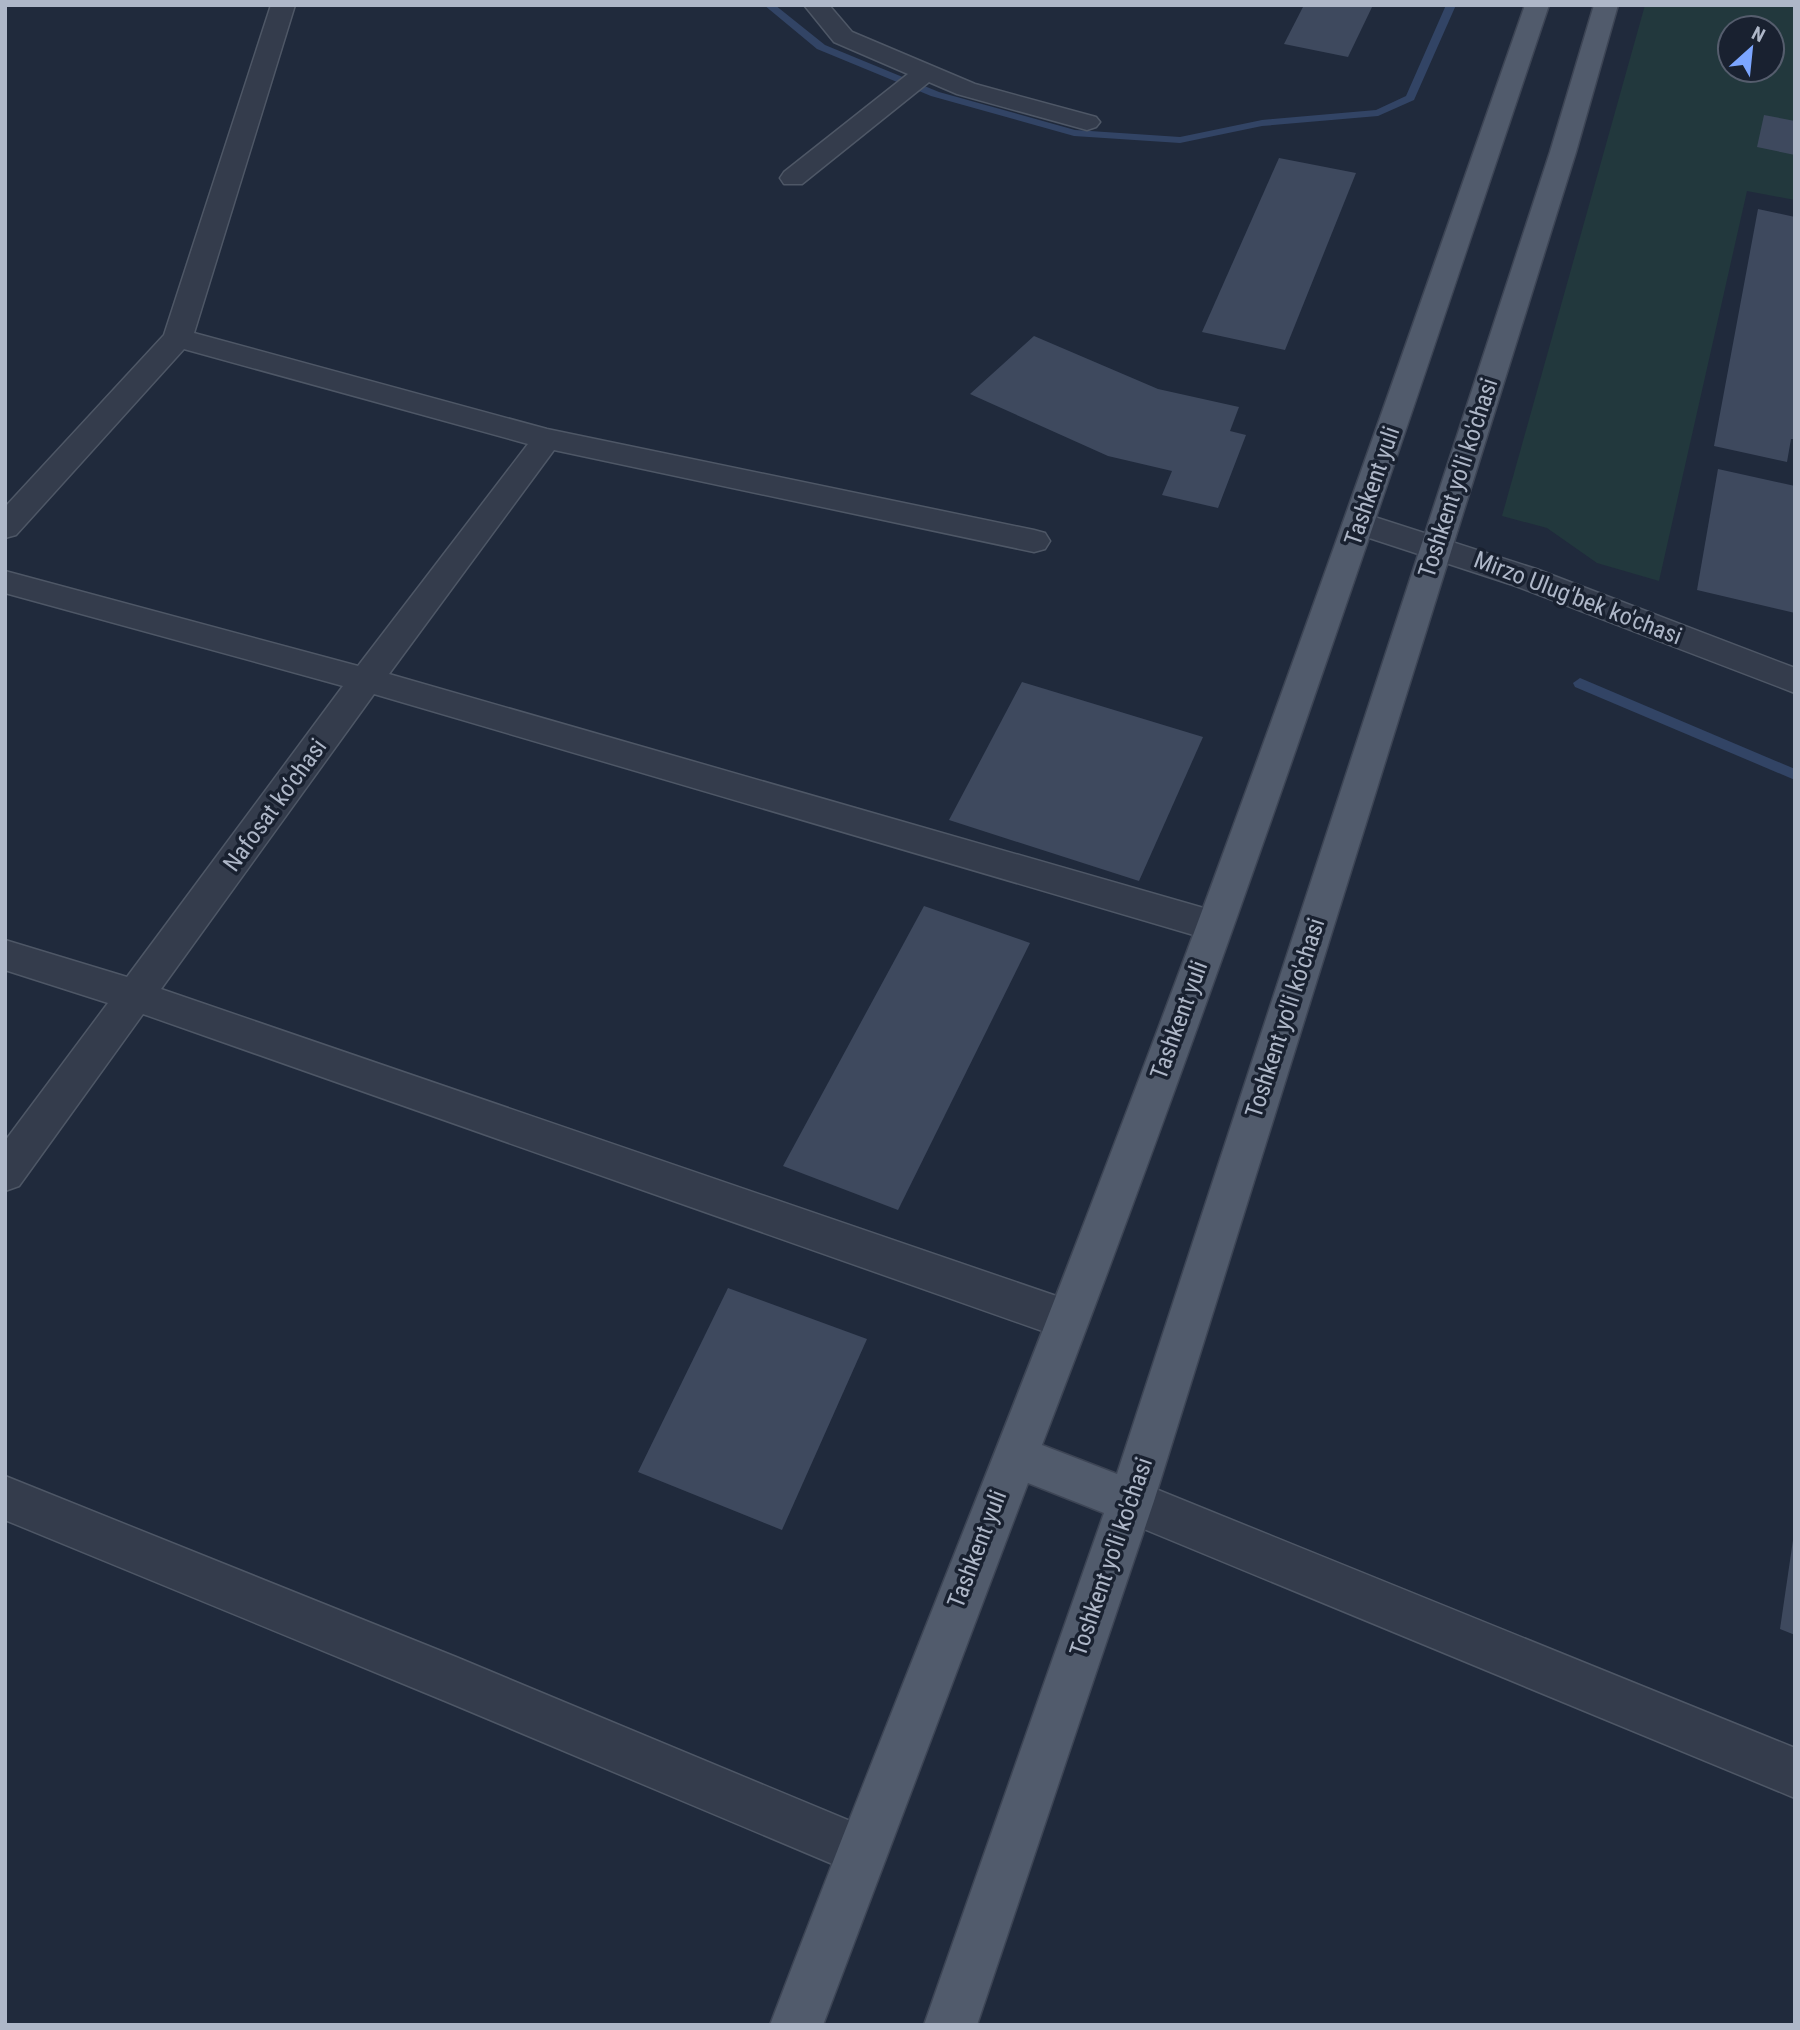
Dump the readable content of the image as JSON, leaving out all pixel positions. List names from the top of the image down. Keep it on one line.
{"streets":{"main road":["Toshkent yo'li ko'chasi","Tashkent yuli"],"street":["Mirzo Ulug'bek ko'chasi","Nafosat ko‘chasi"]},"crossings":[["Toshkent yo'li ko'chasi","Mirzo Ulug'bek ko'chasi"],["Tashkent yuli","Mirzo Ulug'bek ko'chasi"]],"north":"top right"}
